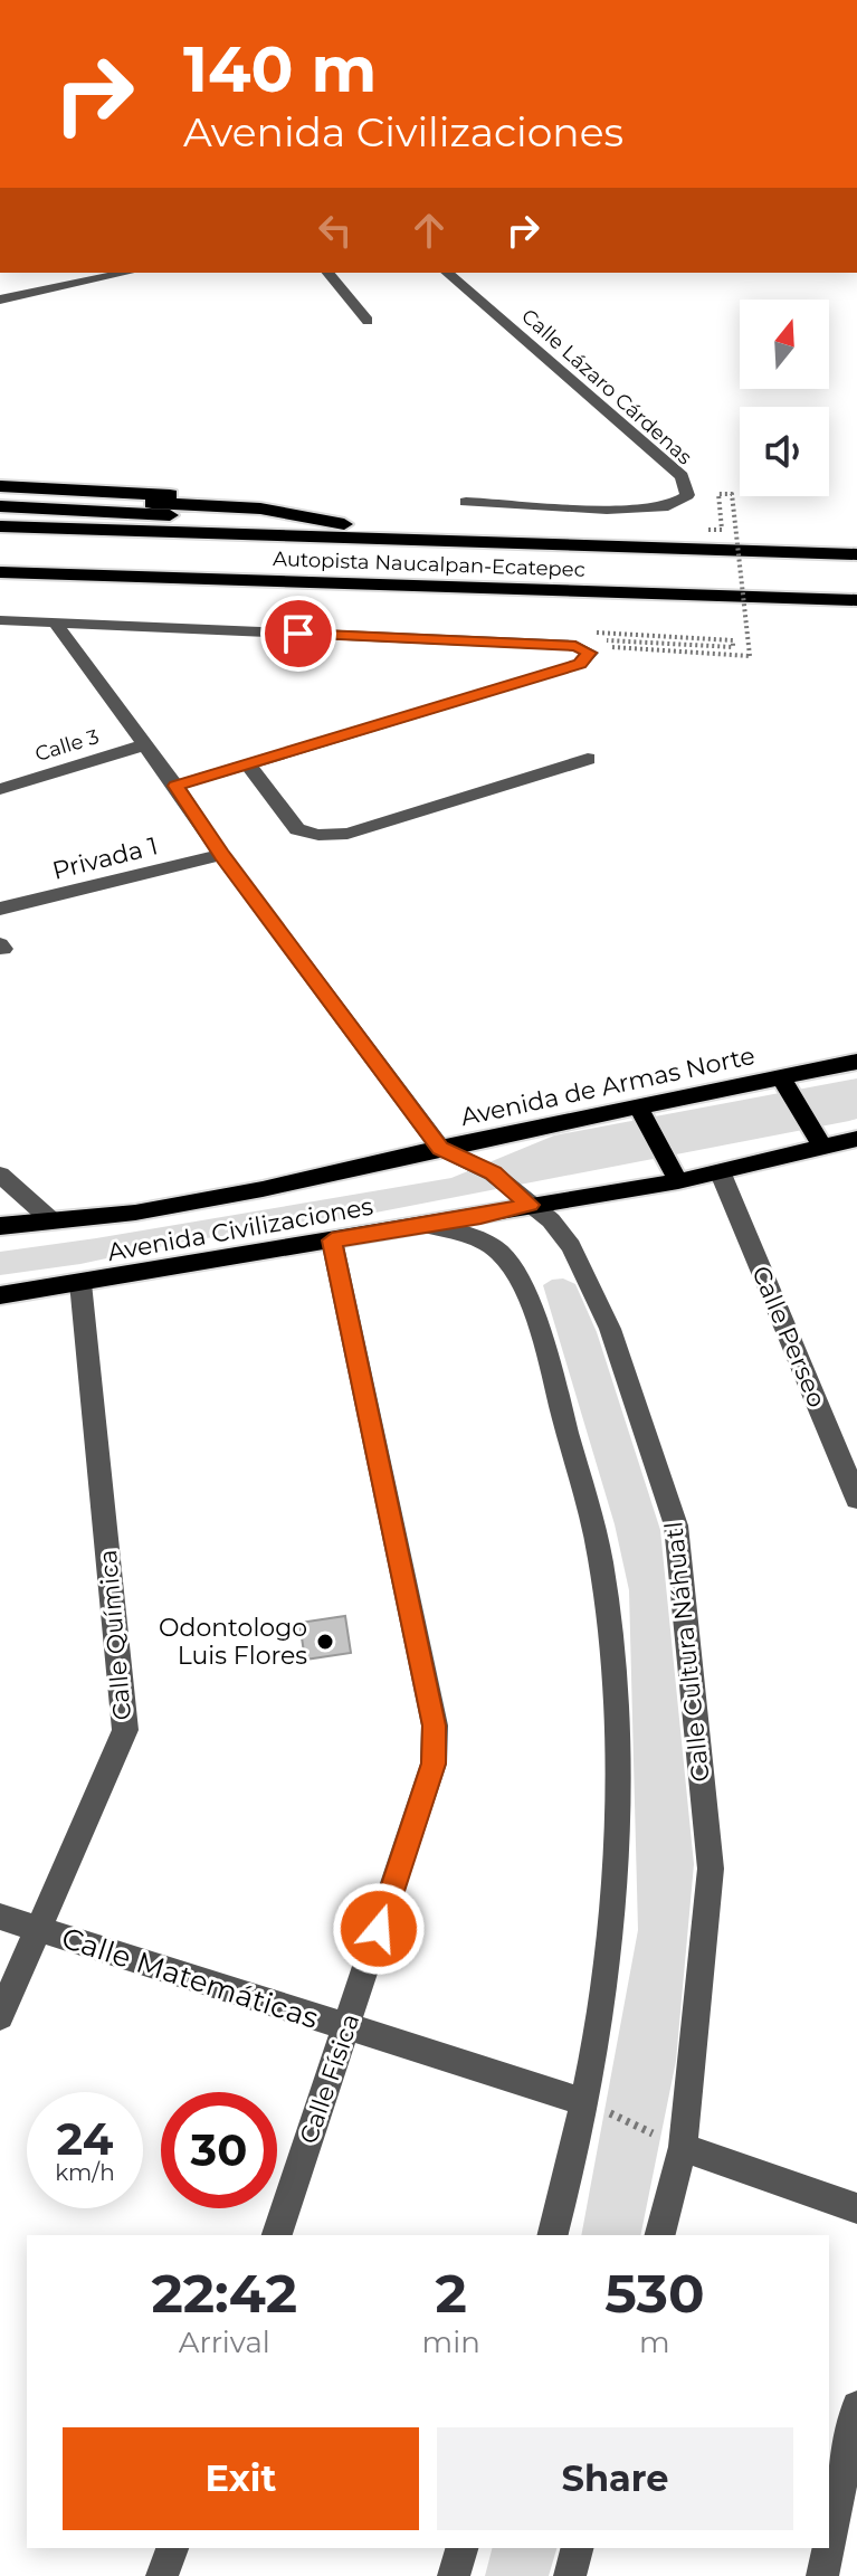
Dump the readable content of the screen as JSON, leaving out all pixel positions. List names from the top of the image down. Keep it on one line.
{"streets":{"highway":["Autopista Naucalpan-Ecatepec"],"main road":["Avenida de Armas Norte","Avenida Civilizaciones"],"street":["Calle Lázaro Cárdenas","Calle 3","Privada 1","Calle Perseo","Calle Química","Calle Cultura Náhuatl","Calle Matemáticas","Calle Física"]},"crossings":[["Avenida de Armas Norte","Calle Cultura Náhuatl"],["Avenida Civilizaciones","Calle Perseo"],["Avenida Civilizaciones","Calle Química"],["Avenida Civilizaciones","Calle Cultura Náhuatl"],["Avenida Civilizaciones","Calle Física"],["Calle Química","Calle Matemáticas"],["Calle Matemáticas","Calle Física"]],"places":["Odontologo Luis Flores"],"north":"top","page":{"turn":["140 m","Avenida Civilizaciones"],"speed":"24 km/h","limit":"30","eta":["22:42","Arrival","2","min","530","m"],"buttons":["Exit","Share"]}}
